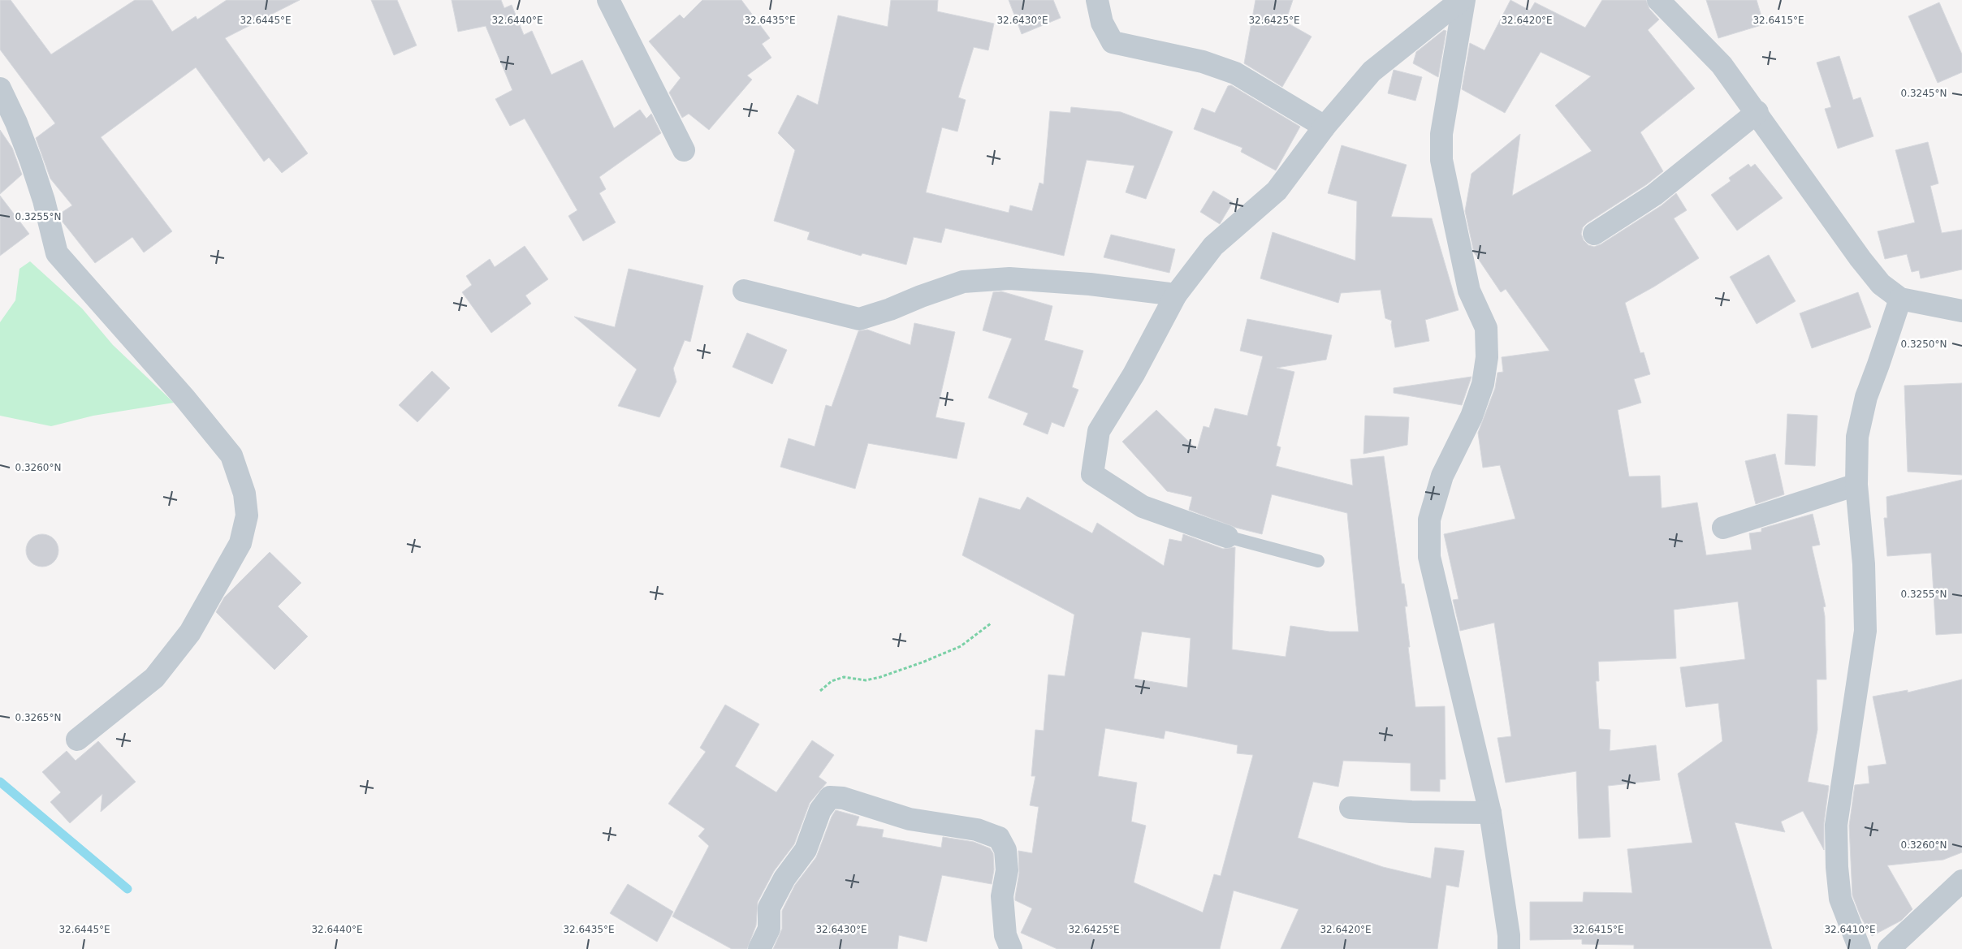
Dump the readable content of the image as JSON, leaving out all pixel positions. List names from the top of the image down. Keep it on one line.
{"coordinates":["32.6445°E","32.6440°E","32.6435°E","32.6430°E","32.6425°E","32.6420°E","32.6415°E","0.3245°N","0.3255°N","0.3250°N","0.3260°N","0.3265°N","32.6410°E"]}
